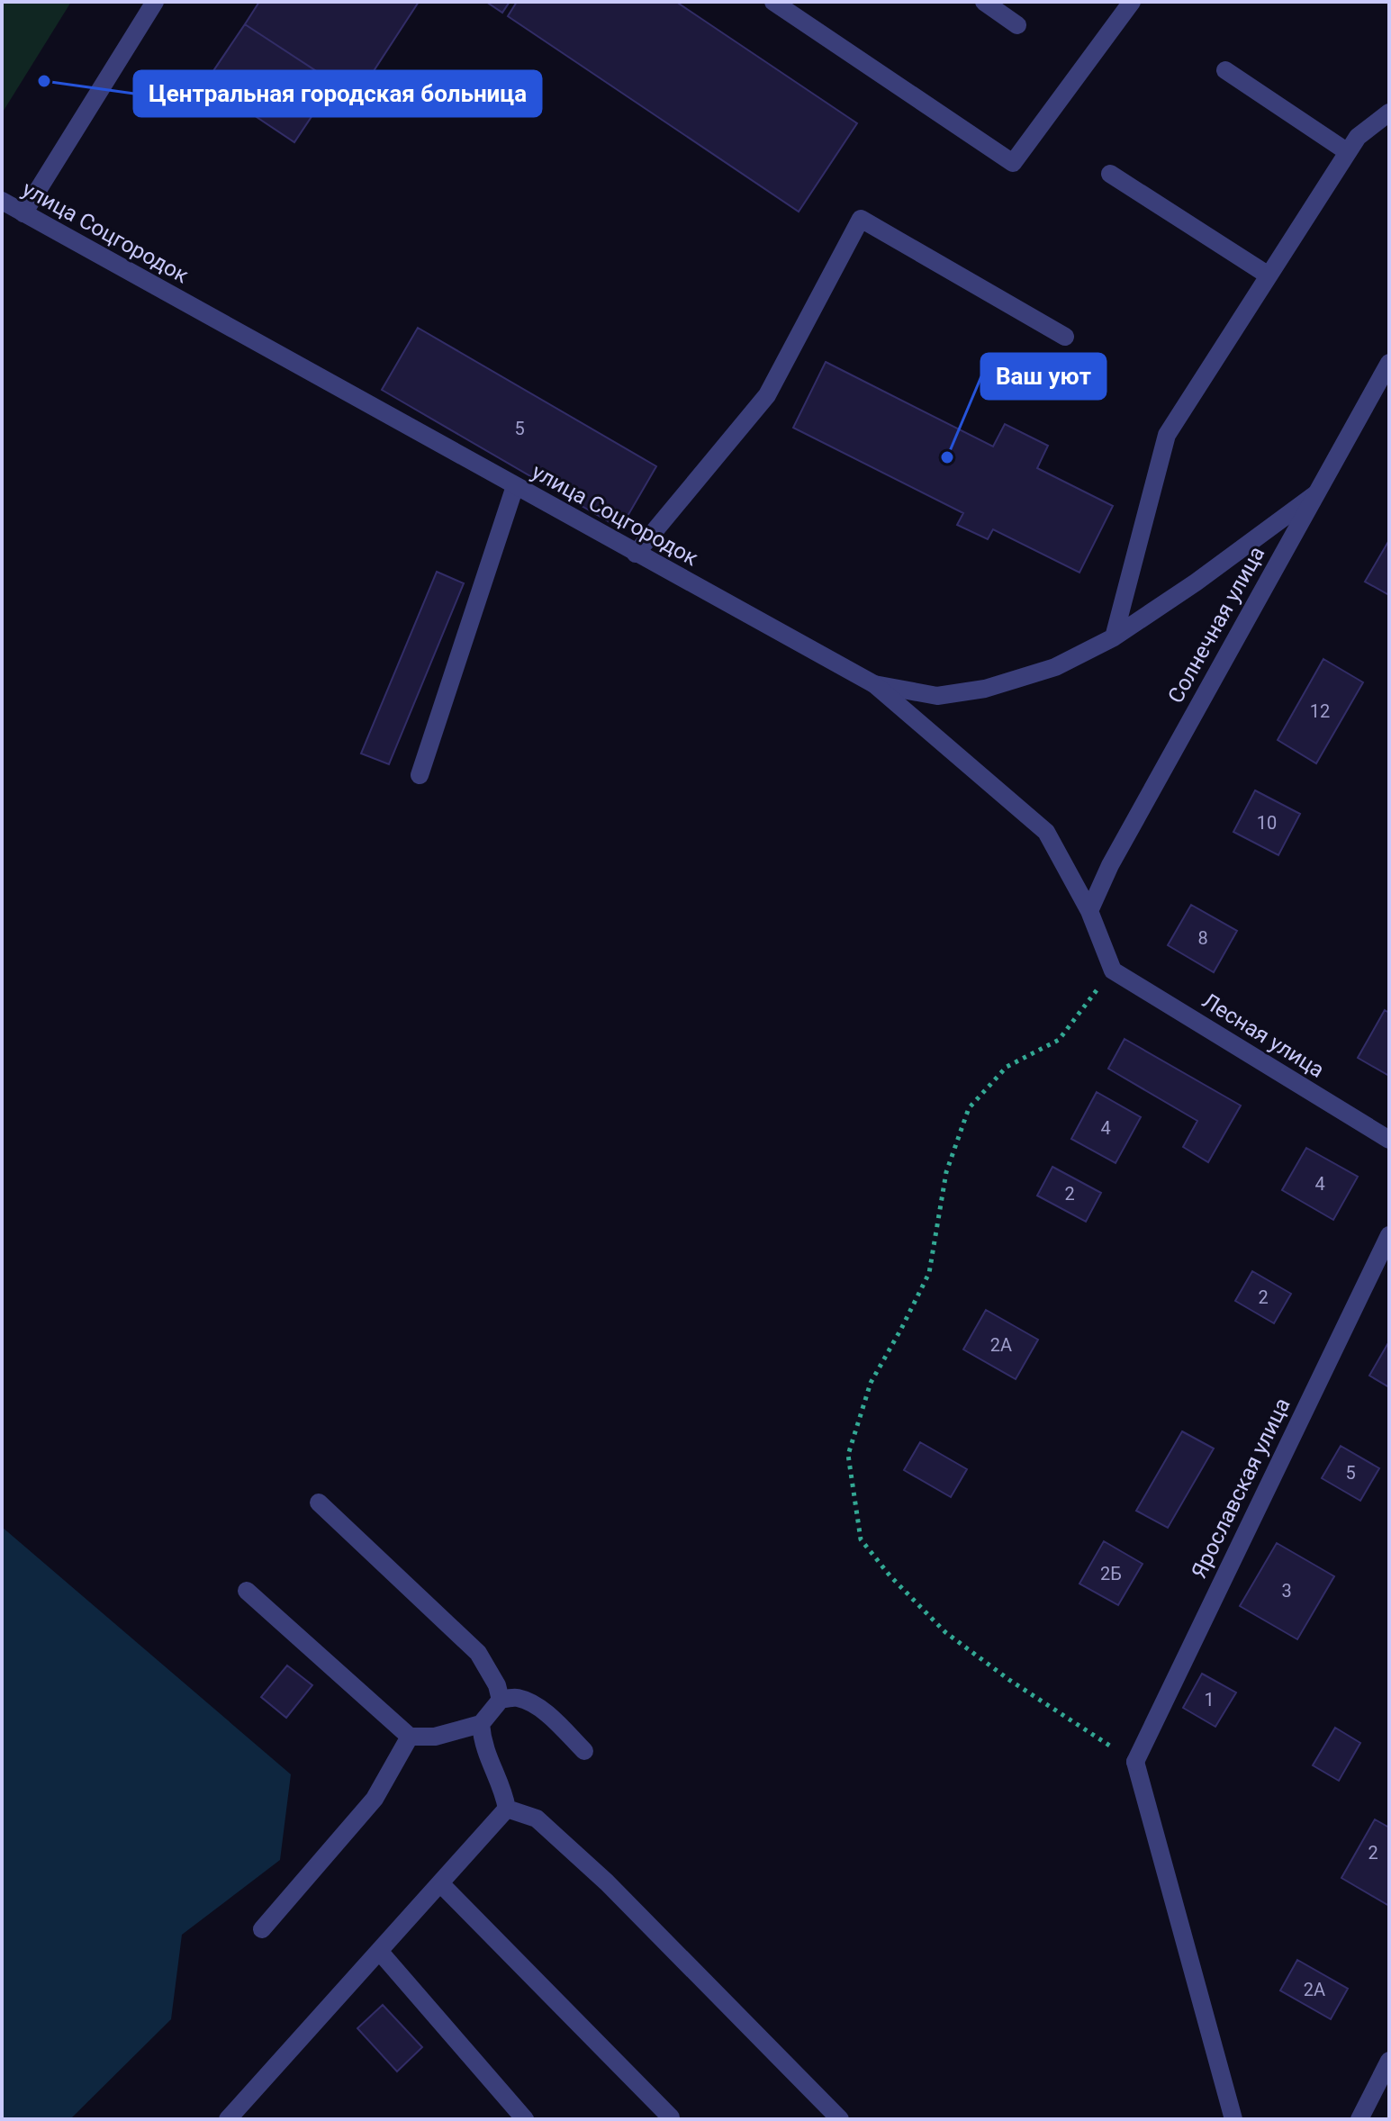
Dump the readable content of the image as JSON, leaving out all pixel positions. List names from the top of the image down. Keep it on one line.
{"streets":{"street":["улица Соцгородок","Солнечная улица","Лесная улица","Ярославская улица"]},"crossings":[["улица Соцгородок","Солнечная улица"],["улица Соцгородок","Лесная улица"]],"places":["Центральная городская больница","Ваш уют"],"house_numbers":["5","12","10","8","4","4","2","2","2А","5","2Б","3","1","2","2А"]}
